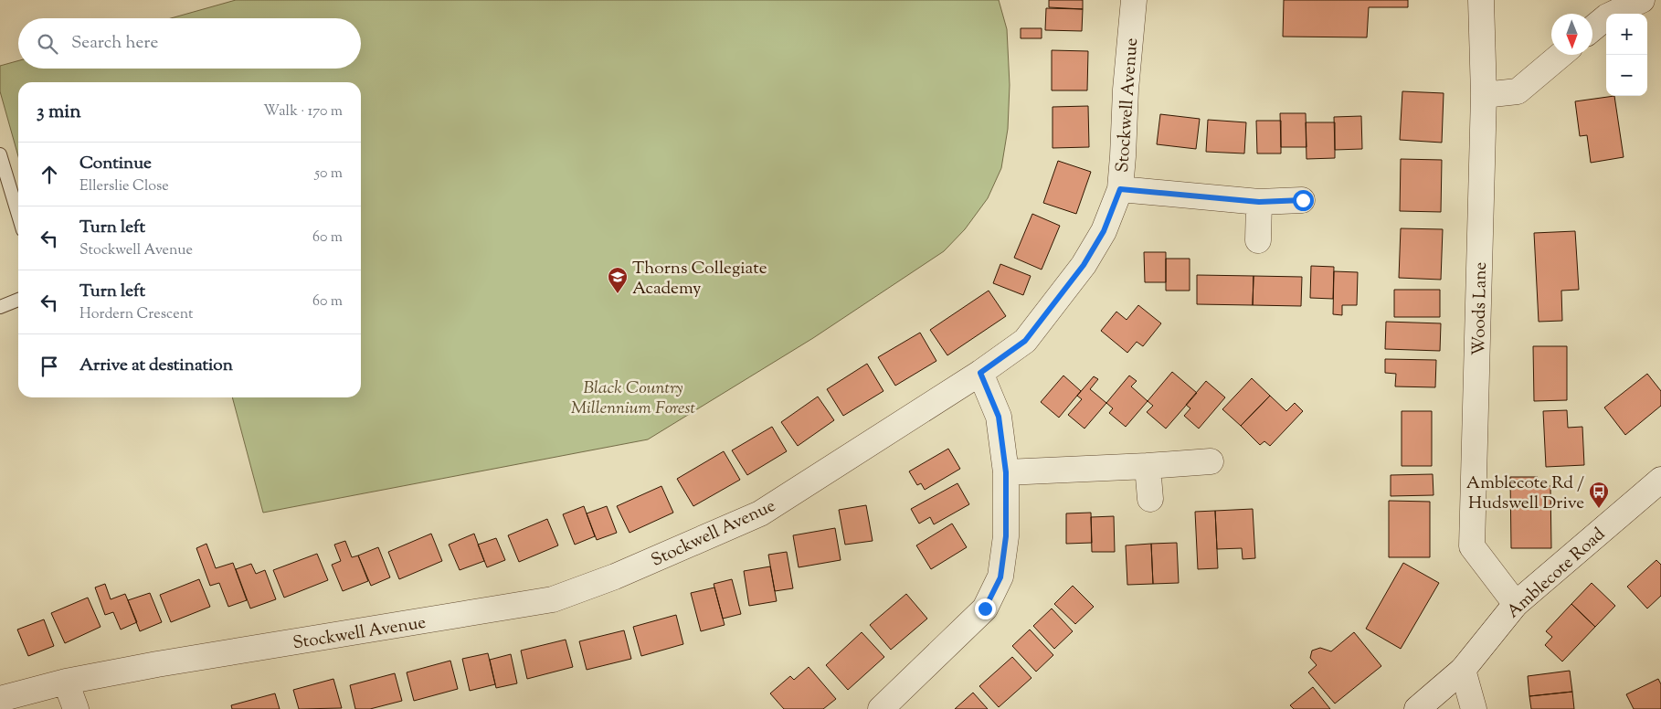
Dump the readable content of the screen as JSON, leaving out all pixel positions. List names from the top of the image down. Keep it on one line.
{"streets":{"street":["Stockwell Avenue","Woods Lane","Amblecote Road"]},"crossings":[["Woods Lane","Amblecote Road"]],"parks":["Black Country Millennium Forest"],"places":{"school or university":["Thorns Collegiate Academy"],"bus stop":["Amblecote Rd / Hudswell Drive"]},"north":"bottom","page":{"map_buttons":["+","−"],"search":"Search here","heading":["3 min","Walk · 170 m"],"list":[["Continue","Ellerslie Close","50 m"],["Turn left","Stockwell Avenue","60 m"],["Turn left","Hordern Crescent","60 m"],"Arrive at destination"]}}
